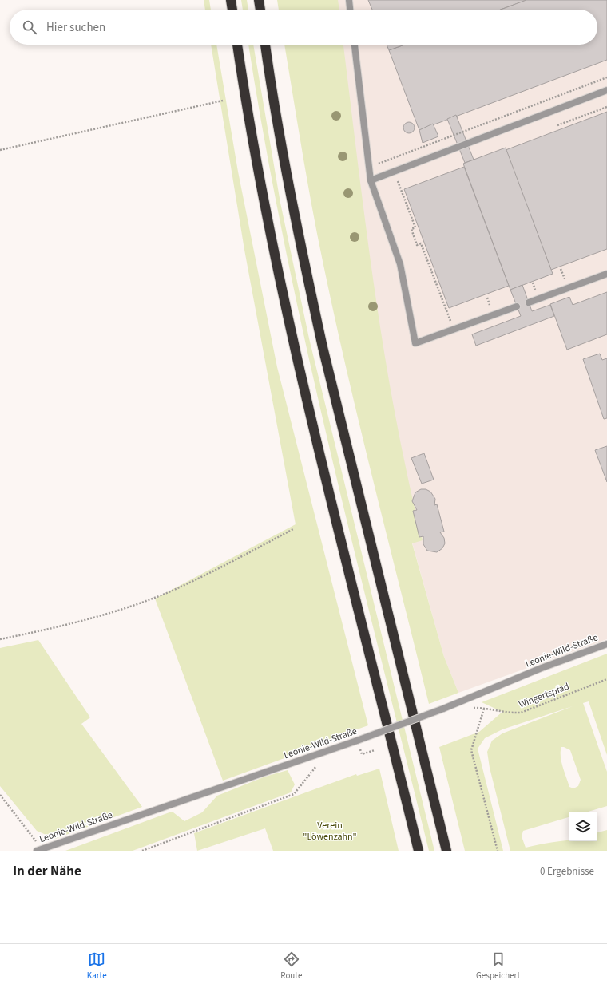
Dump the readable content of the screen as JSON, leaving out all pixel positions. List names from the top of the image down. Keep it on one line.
{"streets":{"street":["Leonie-Wild-Straße"],"path":["Wingertspfad"]},"parks":["Verein \"Löwenzahn\""],"page":{"search":"Hier suchen","heading":["In der Nähe","0 Ergebnisse"],"nav":["Karte","Route","Gespeichert"]}}
